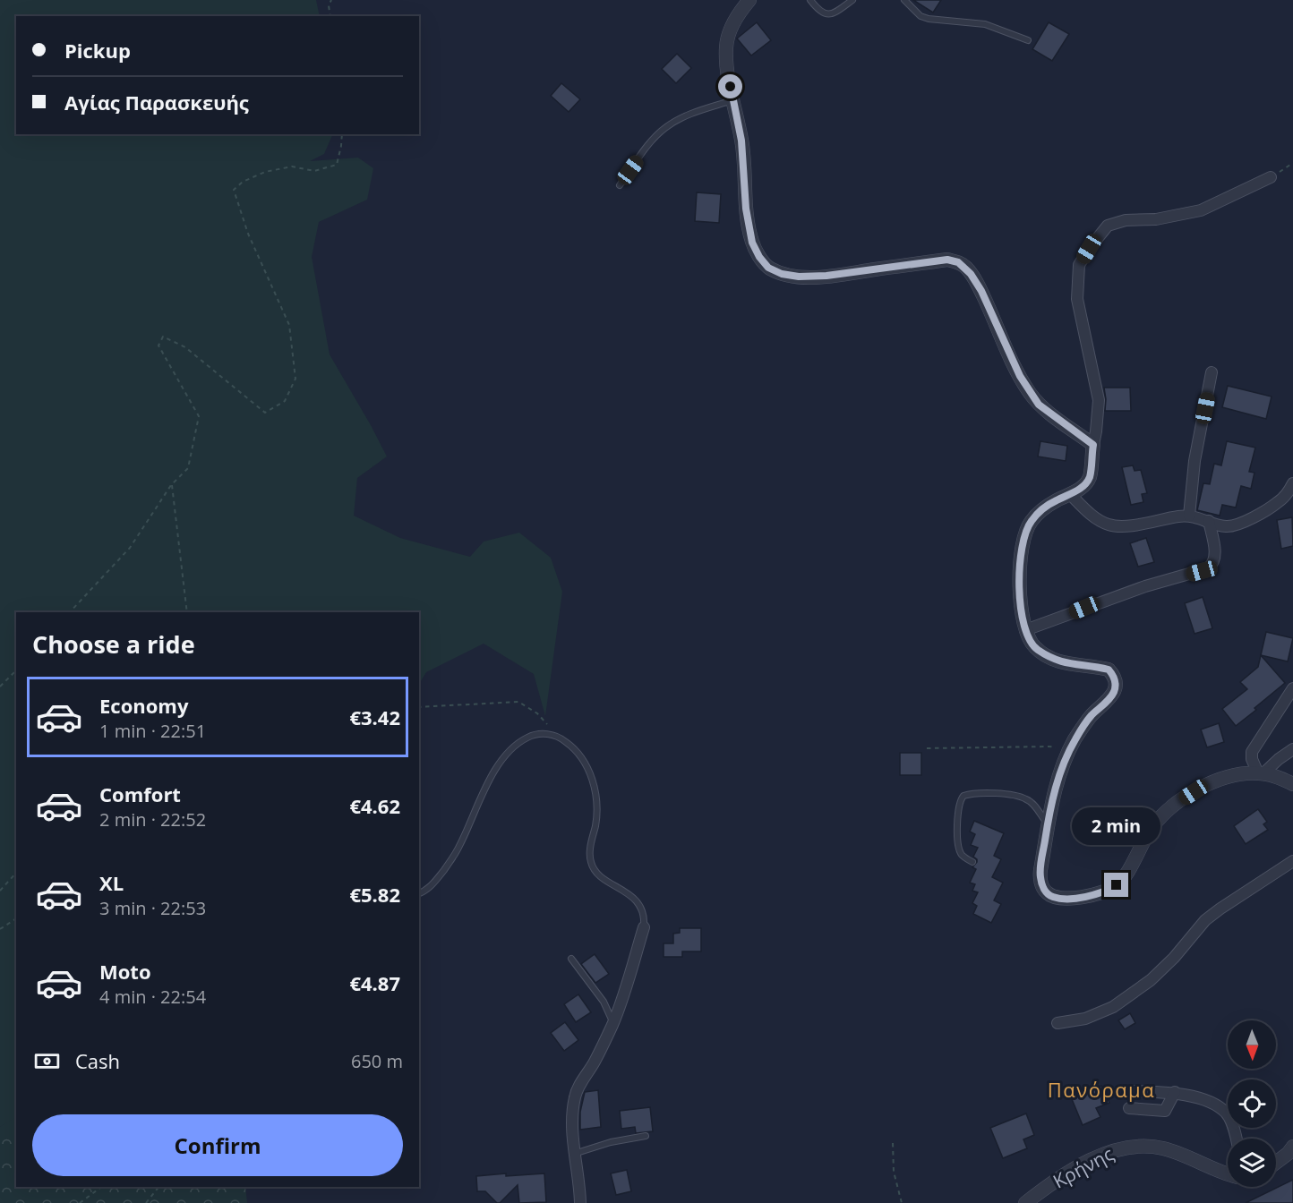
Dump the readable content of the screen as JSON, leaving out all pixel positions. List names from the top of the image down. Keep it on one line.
{"streets":{"street":["Κρήνης"]},"districts":["Πανόραμα"],"north":"bottom","page":{"banner":["Pickup","Αγίας Παρασκευής"],"heading":"Choose a ride","list":[{"name":"Economy","note":"1 min · 22:51","value":"€3.42"},{"name":"Comfort","note":"2 min · 22:52","value":"€4.62"},{"name":"XL","note":"3 min · 22:53","value":"€5.82"},{"name":"Moto","note":"4 min · 22:54","value":"€4.87"}],"bubble":"2 min","pay":["Cash","650 m"],"buttons":"Confirm"}}
